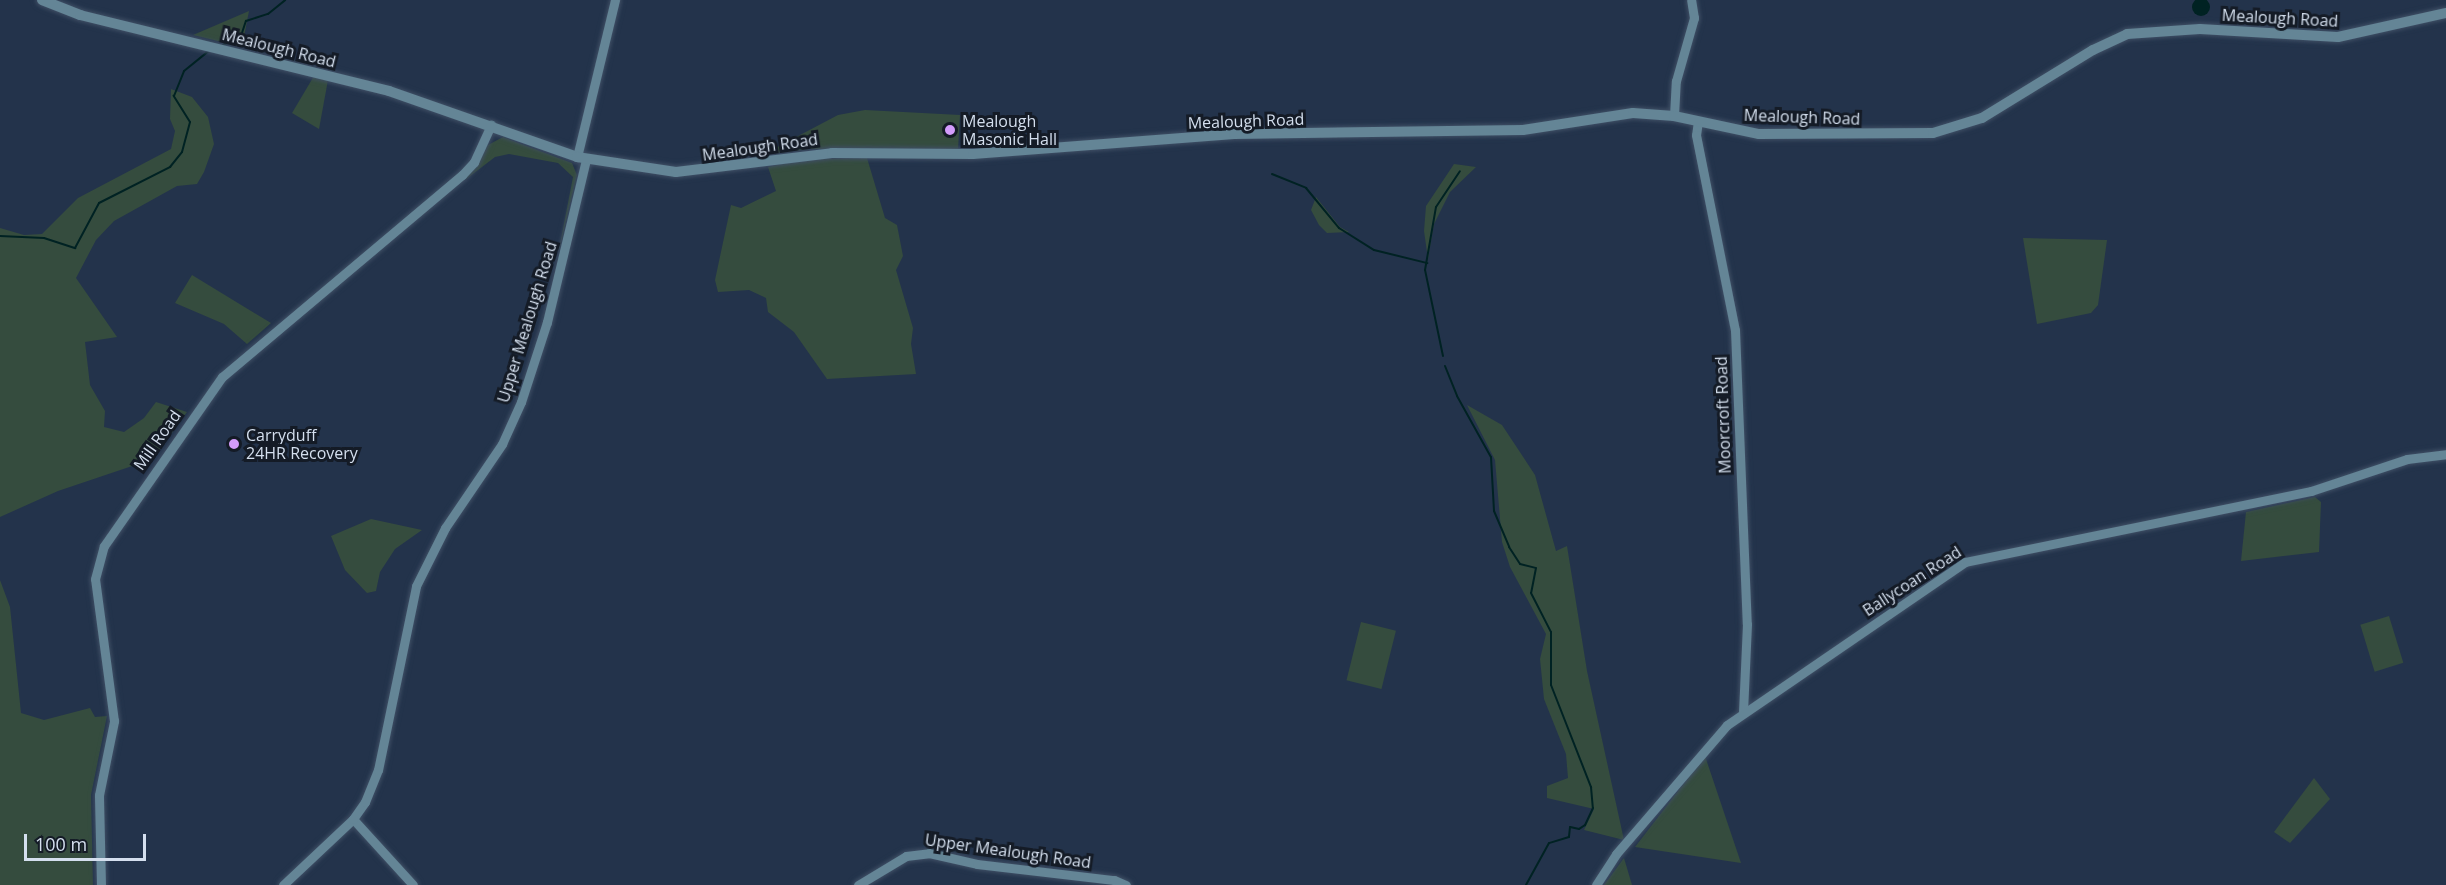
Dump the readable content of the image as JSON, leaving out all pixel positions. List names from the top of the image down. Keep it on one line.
{"streets":{"street":["Mealough Road","Upper Mealough Road","Moorcroft Road","Mill Road","Ballycoan Road"]},"crossings":[["Mealough Road","Upper Mealough Road"],["Mealough Road","Moorcroft Road"],["Mealough Road","Mill Road"],["Moorcroft Road","Ballycoan Road"]],"places":["Mealough Masonic Hall","Carryduff 24HR Recovery"],"scale_bar":"100 m"}
